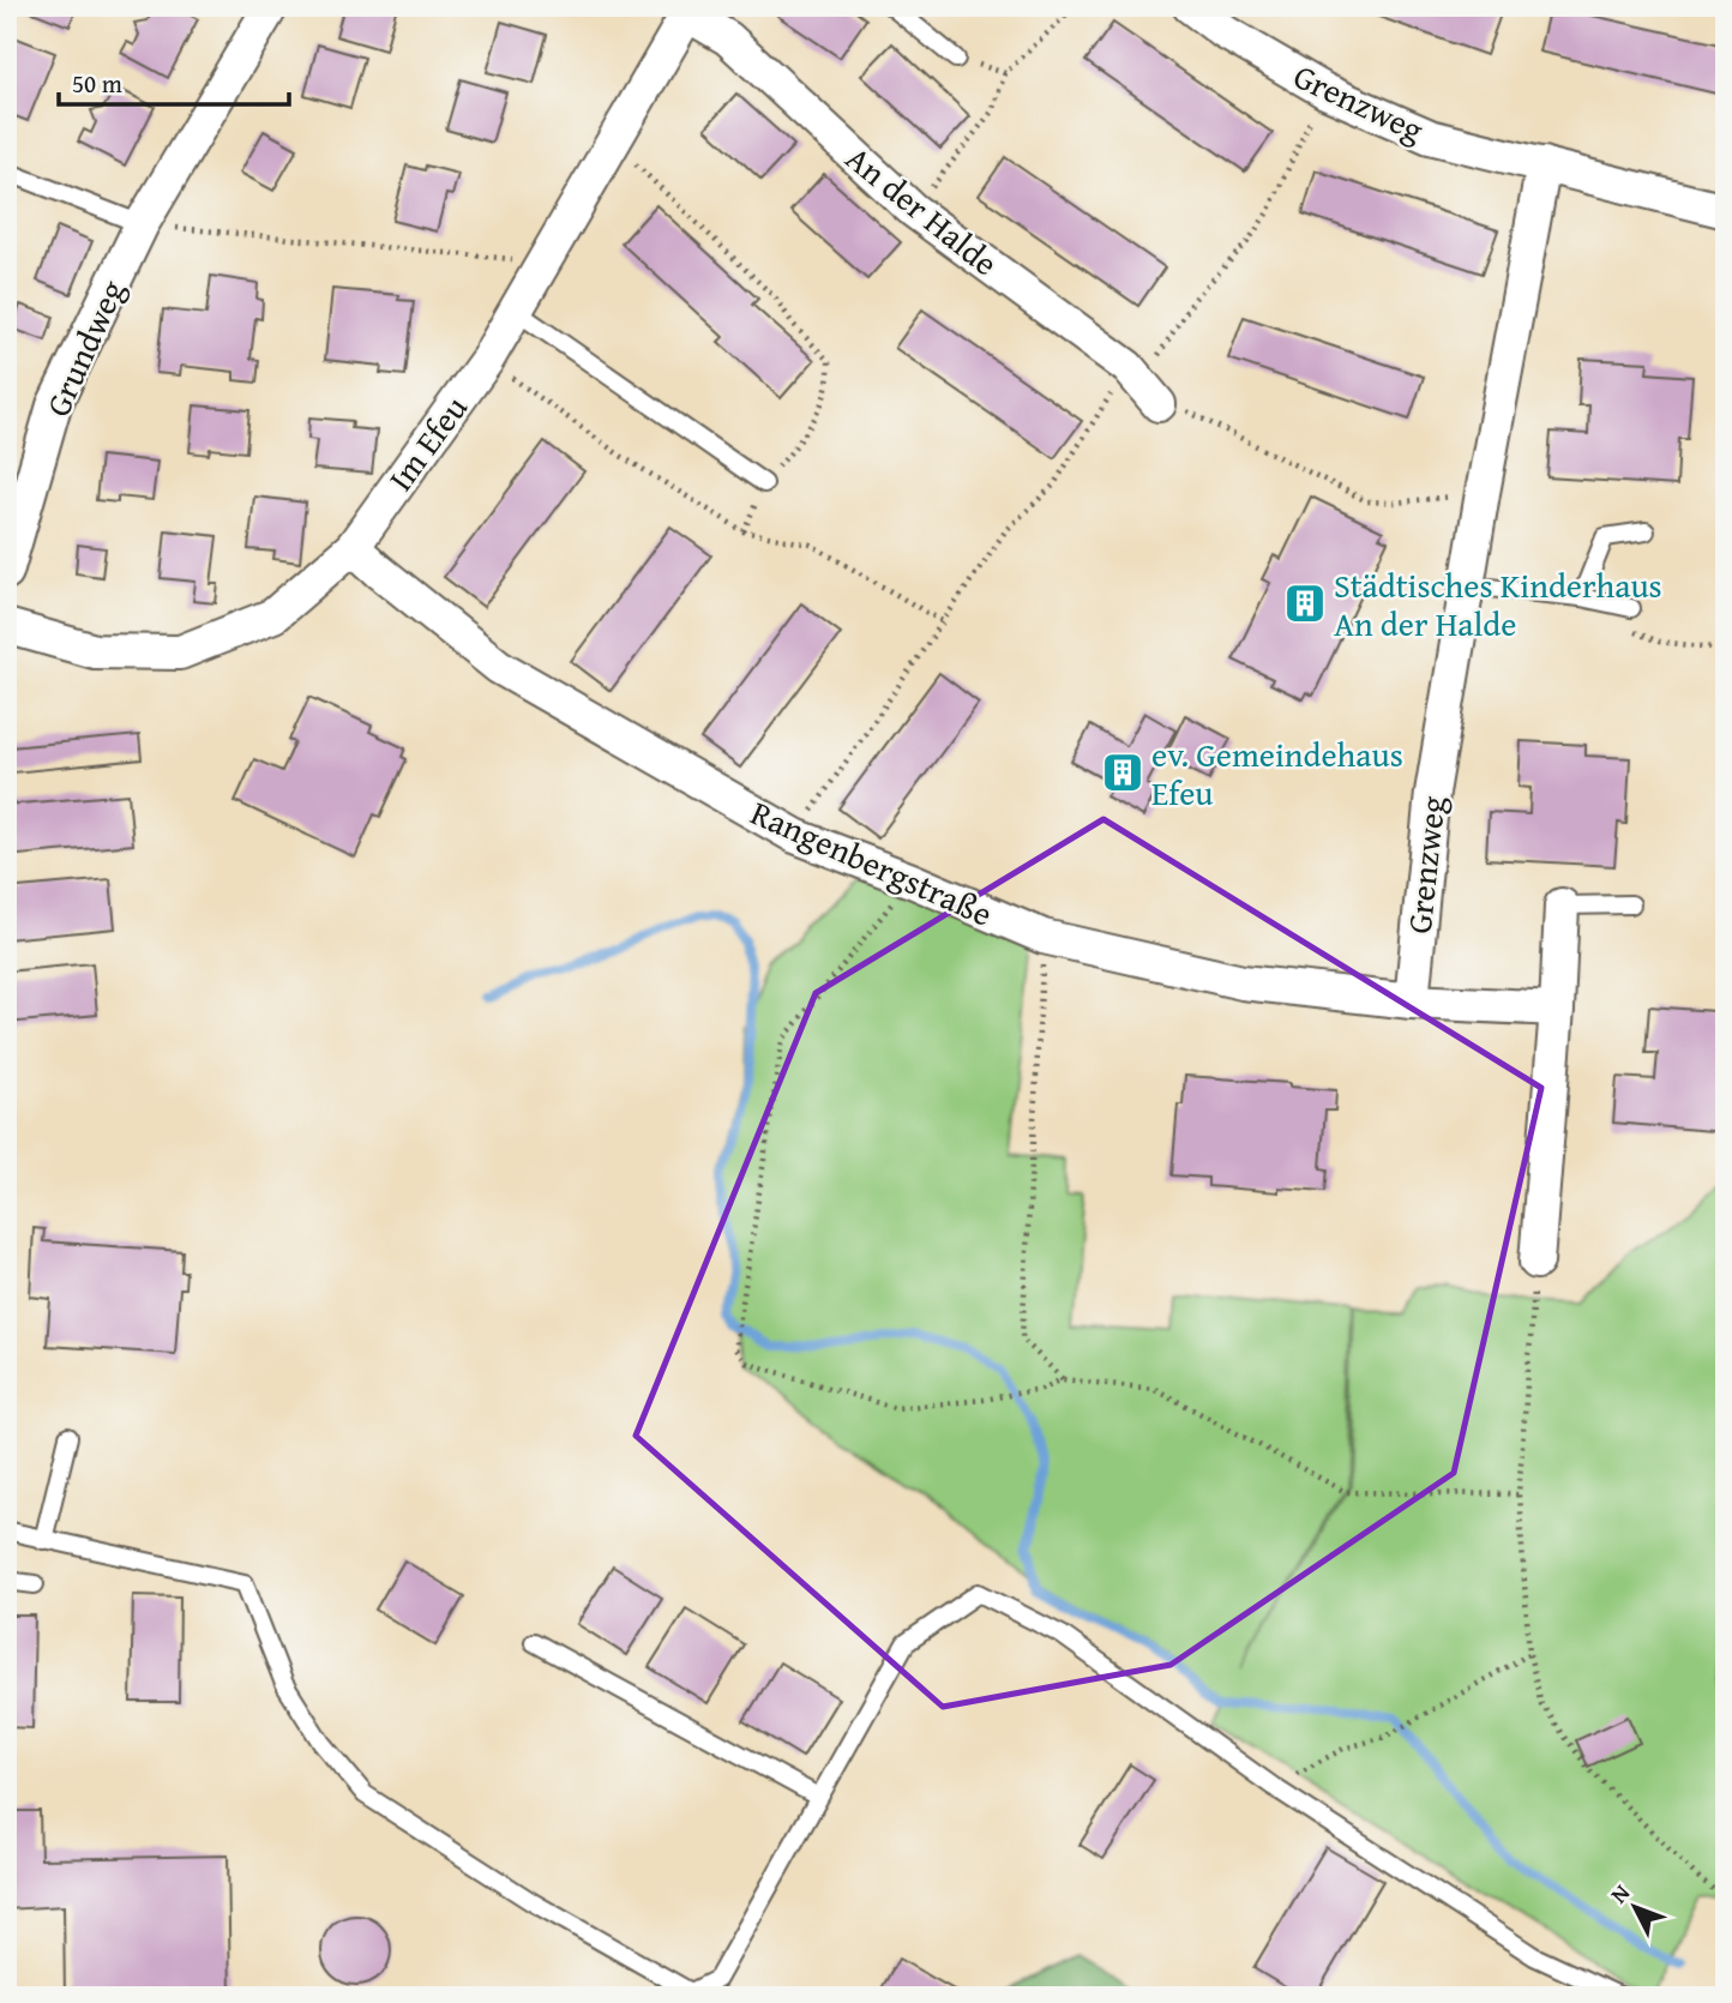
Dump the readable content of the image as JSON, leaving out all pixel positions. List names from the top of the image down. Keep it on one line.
{"streets":{"street":["Grenzweg","An der Halde","Grundweg","Im Efeu","Rangenbergstraße"]},"crossings":[["Grenzweg","Rangenbergstraße"],["An der Halde","Im Efeu"],["Im Efeu","Rangenbergstraße"]],"places":{"building":["Städtisches Kinderhaus An der Halde","ev. Gemeindehaus Efeu"]},"scale_bar":"50 m","north":"top left"}
